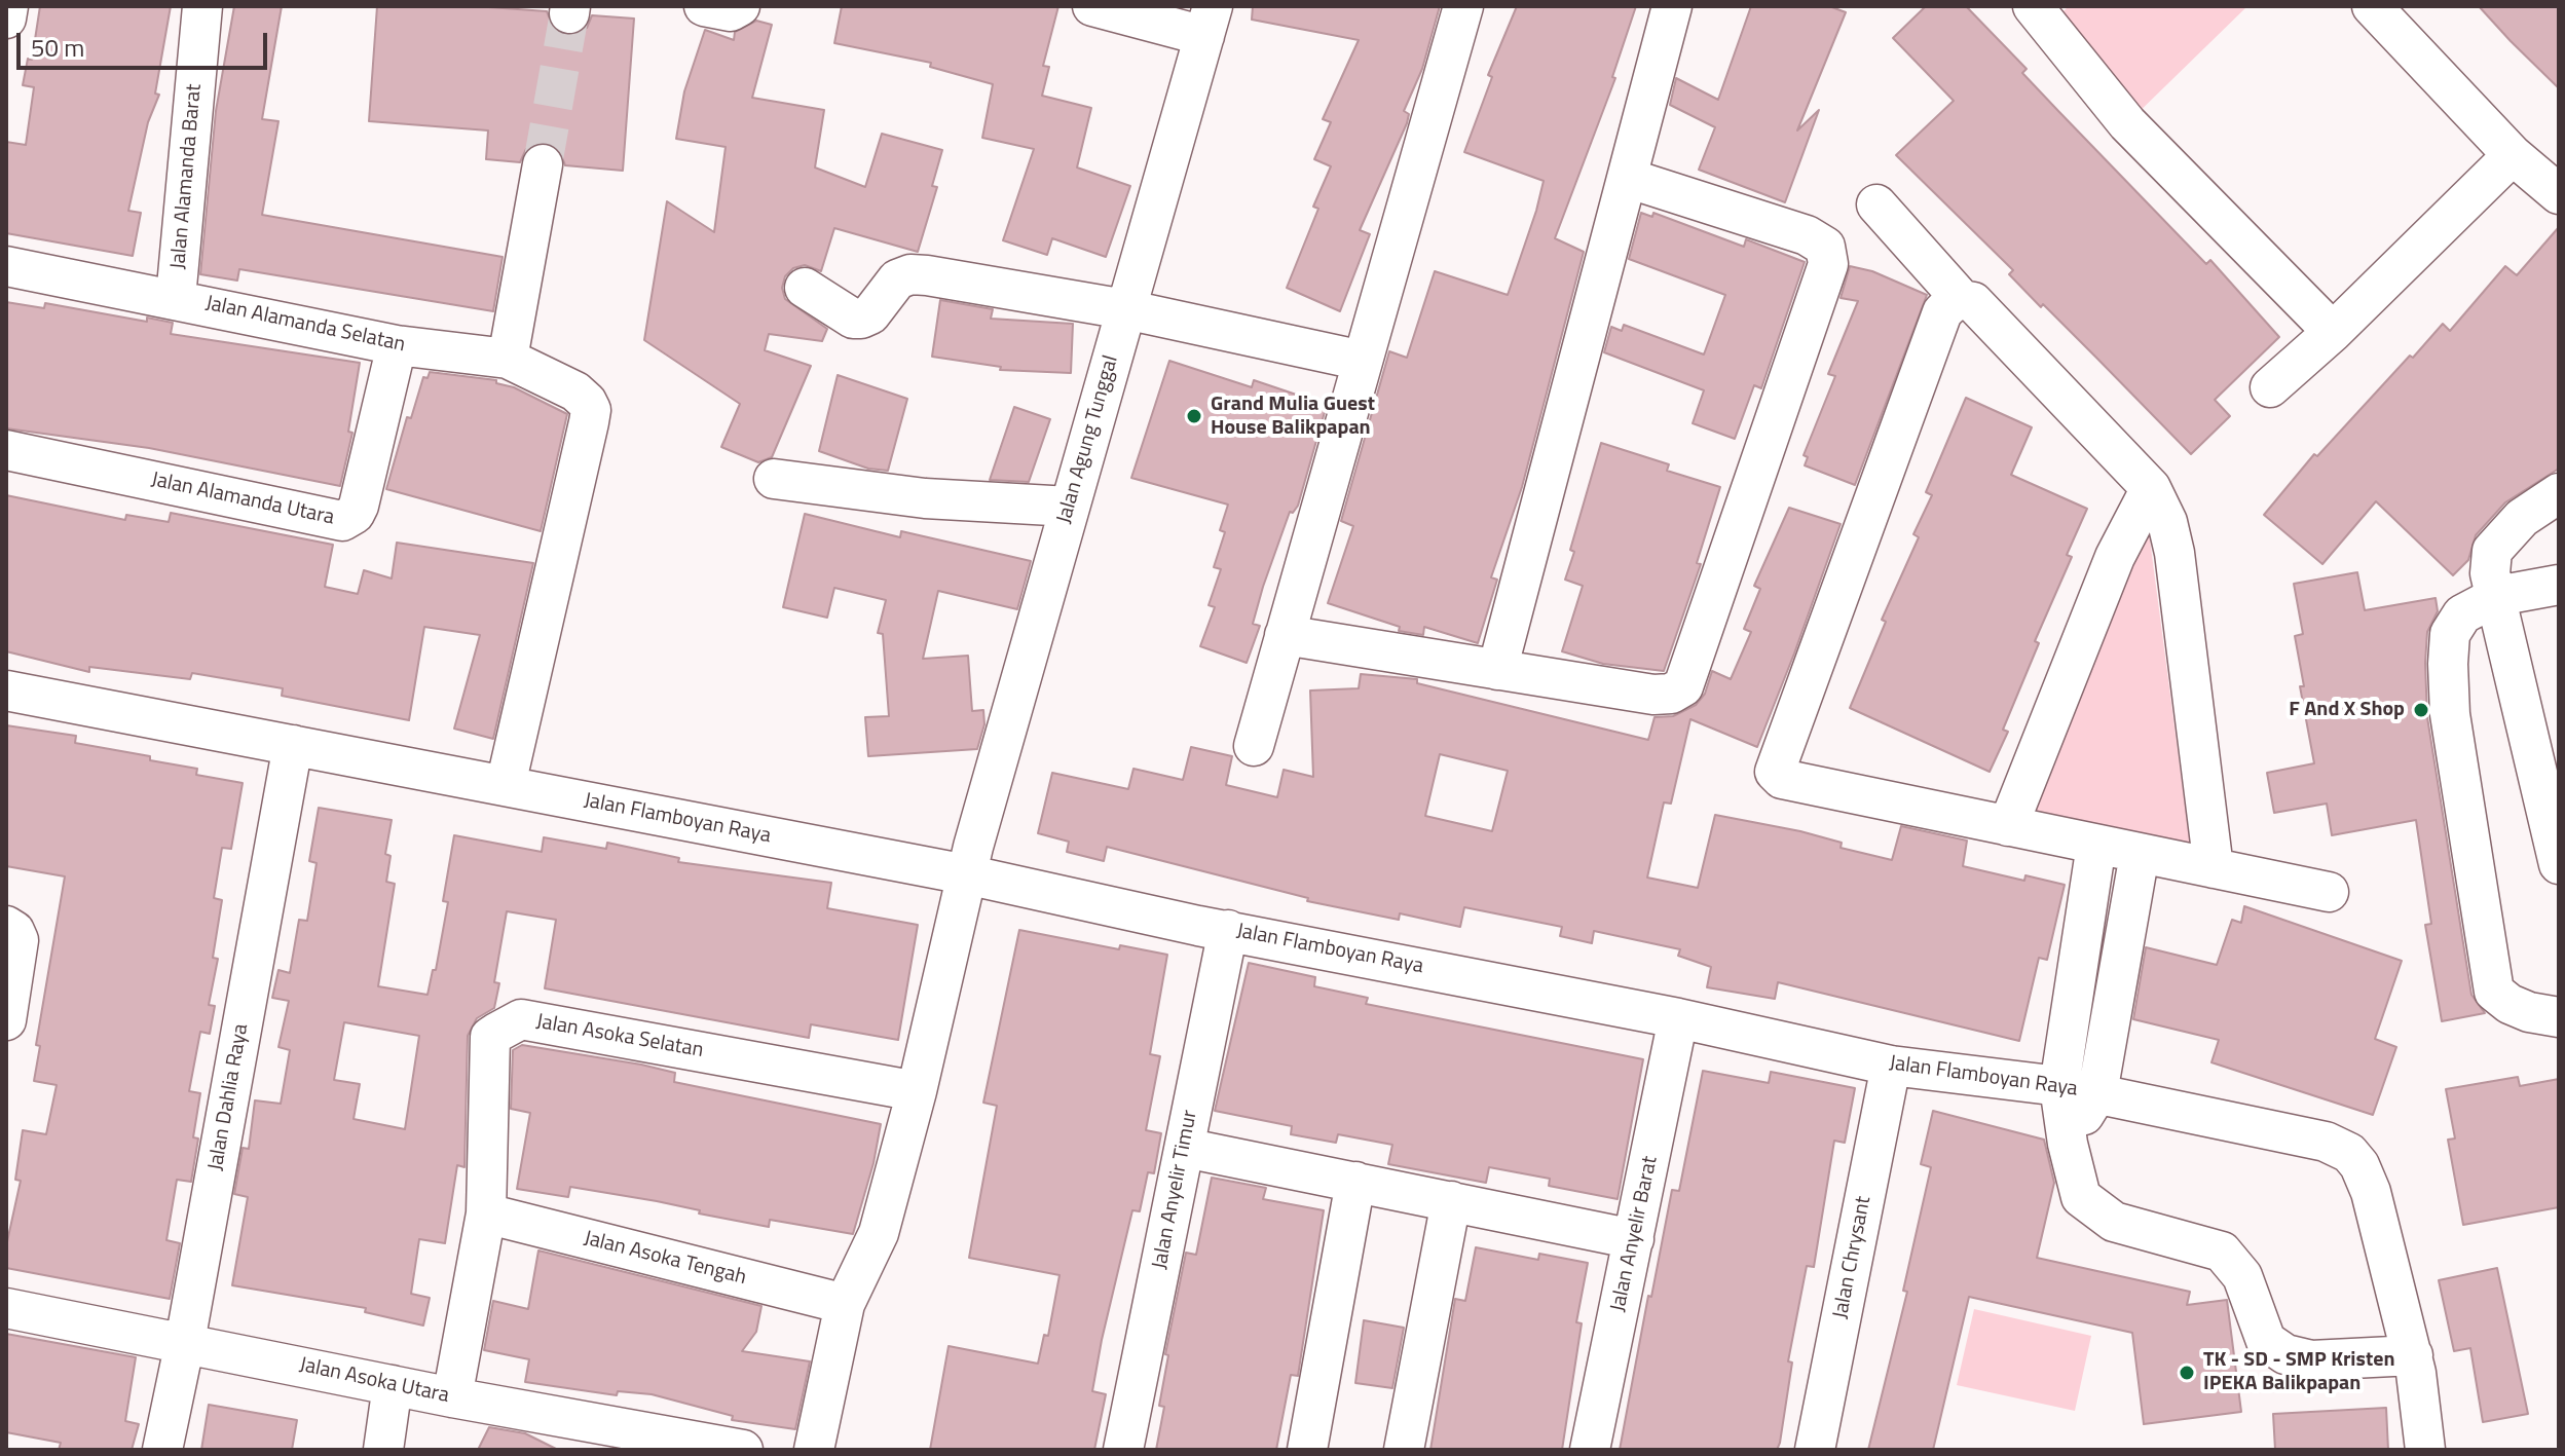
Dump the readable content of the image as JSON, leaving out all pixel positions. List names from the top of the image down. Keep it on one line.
{"streets":{"street":["Jalan Alamanda Barat","Jalan Alamanda Selatan","Jalan Agung Tunggal","Jalan Alamanda Utara","Jalan Flamboyan Raya","Jalan Asoka Selatan","Jalan Dahlia Raya","Jalan Anyelir Timur","Jalan Anyelir Barat","Jalan Chrysant","Jalan Asoka Tengah","Jalan Asoka Utara"]},"crossings":[["Jalan Alamanda Barat","Jalan Alamanda Selatan"],["Jalan Alamanda Selatan","Jalan Alamanda Utara"],["Jalan Alamanda Selatan","Jalan Flamboyan Raya"],["Jalan Agung Tunggal","Jalan Flamboyan Raya"],["Jalan Agung Tunggal","Jalan Asoka Selatan"],["Jalan Agung Tunggal","Jalan Asoka Tengah"],["Jalan Flamboyan Raya","Jalan Dahlia Raya"],["Jalan Flamboyan Raya","Jalan Anyelir Timur"],["Jalan Flamboyan Raya","Jalan Anyelir Barat"],["Jalan Flamboyan Raya","Jalan Chrysant"],["Jalan Asoka Selatan","Jalan Asoka Tengah"],["Jalan Asoka Selatan","Jalan Asoka Utara"],["Jalan Dahlia Raya","Jalan Asoka Utara"]],"places":["Grand Mulia Guest House Balikpapan","F And X Shop","TK - SD - SMP Kristen IPEKA Balikpapan"],"scale_bar":"50 m"}
